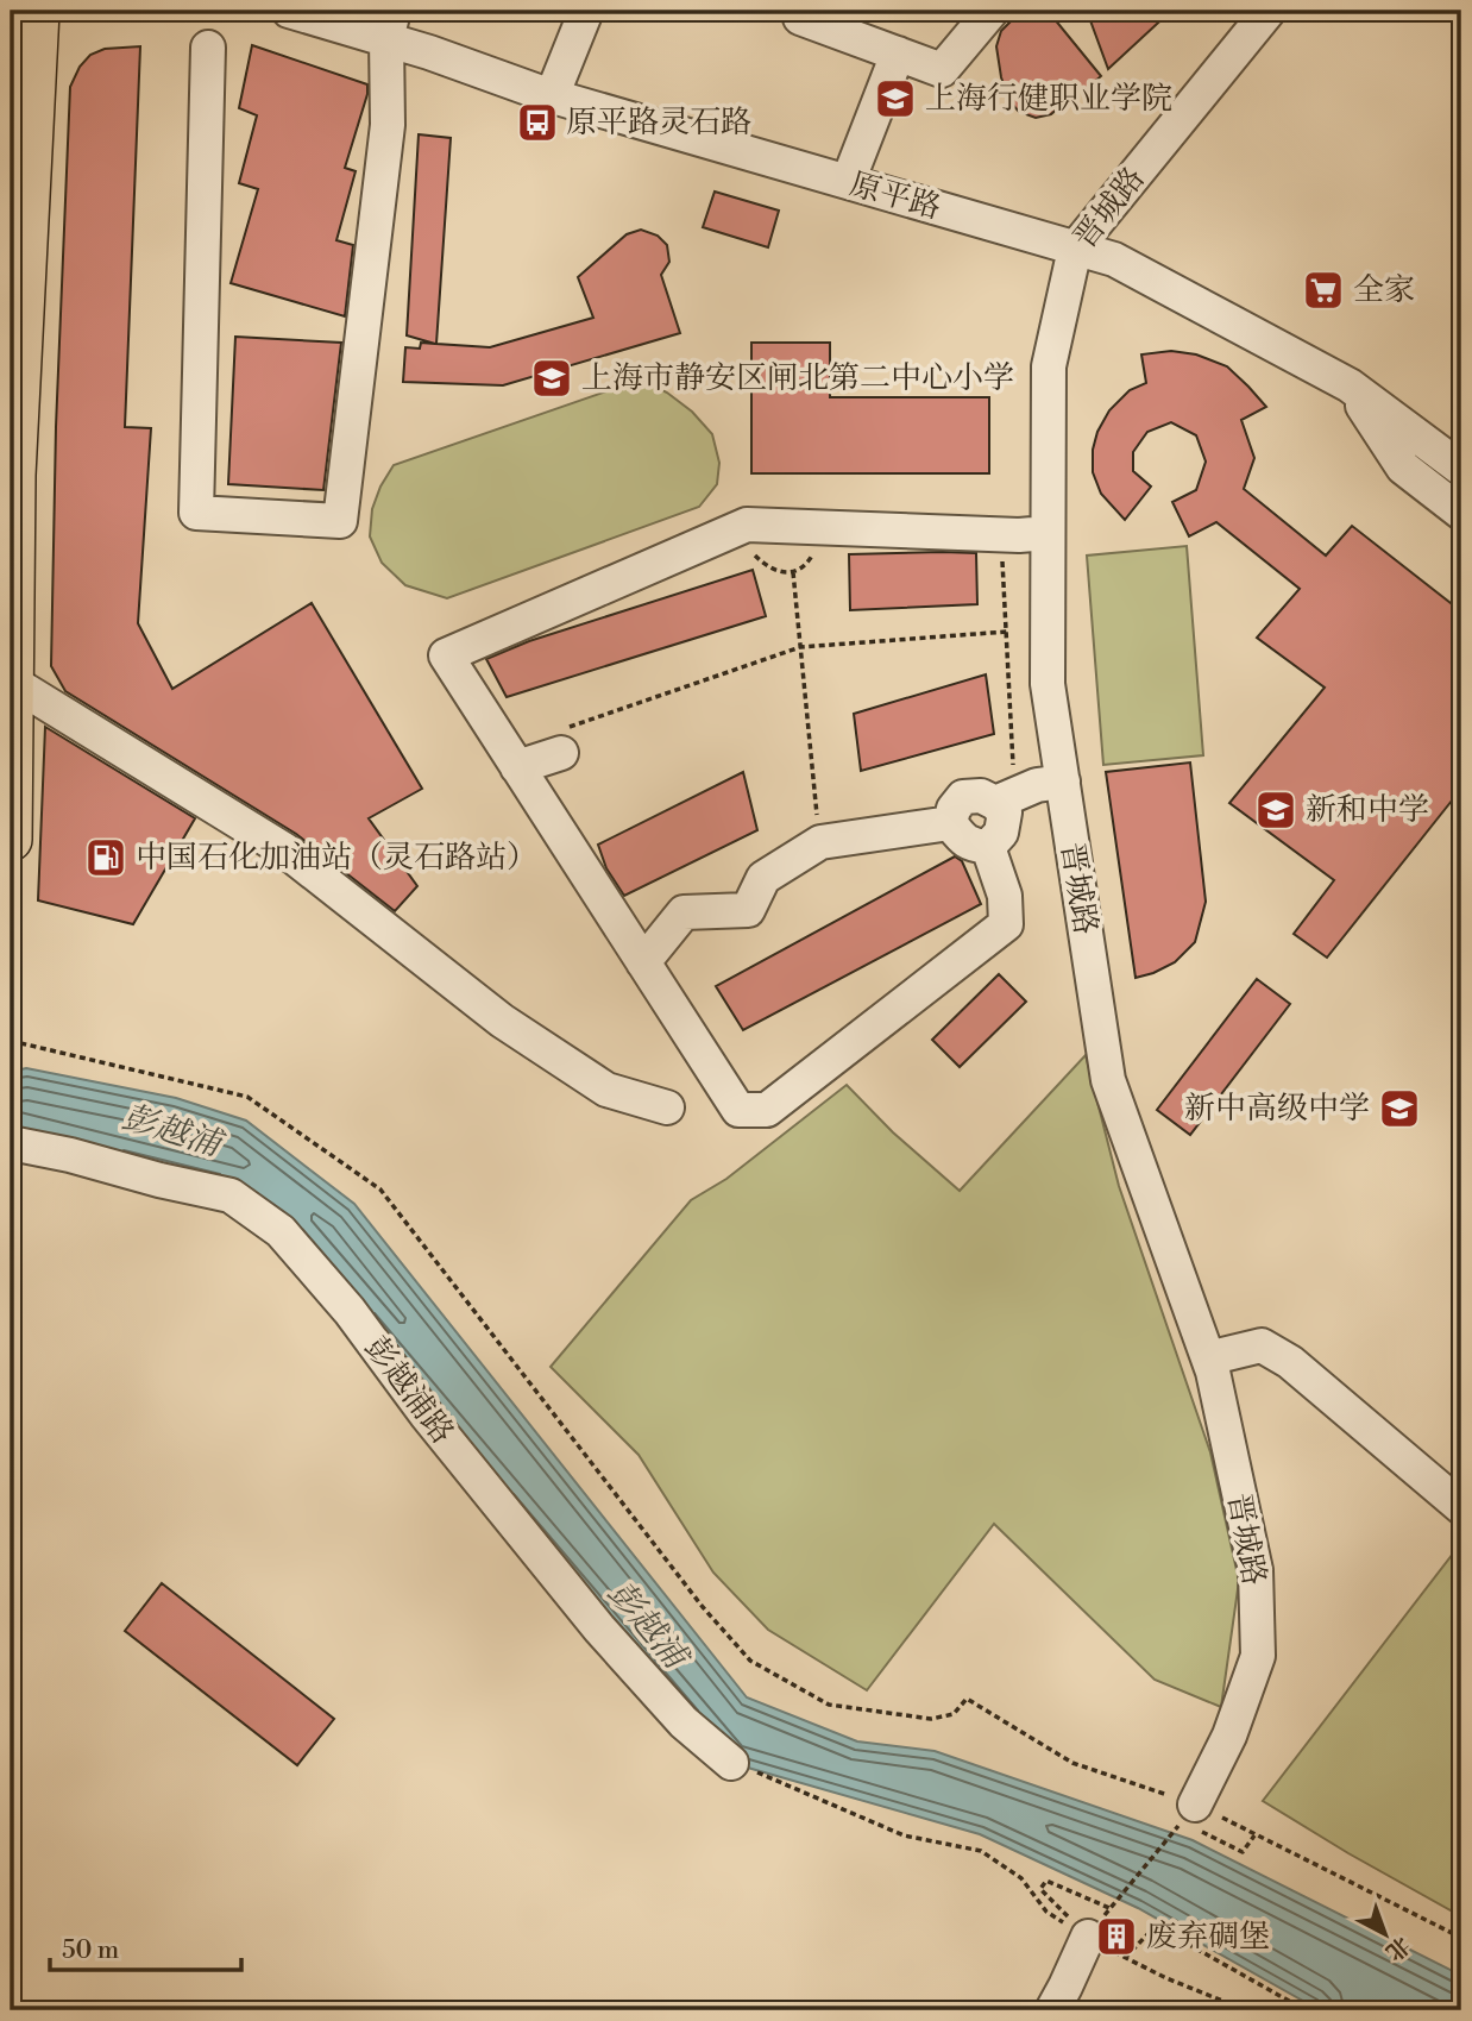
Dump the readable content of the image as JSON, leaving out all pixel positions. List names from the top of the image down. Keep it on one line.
{"streets":{"street":["原平路","晋城路","彭越浦路"]},"crossings":[["原平路","晋城路"]],"water":["彭越浦"],"places":{"school or university":["上海行健职业学院","上海市静安区闸北第二中心小学","新和中学","新中高级中学"],"bus stop":["原平路灵石路"],"supermarket":["全家"],"fuel station":["中国石化加油站（灵石路站）"],"building":["废弃碉堡"]},"scale_bar":"50 m","north":"bottom right"}
